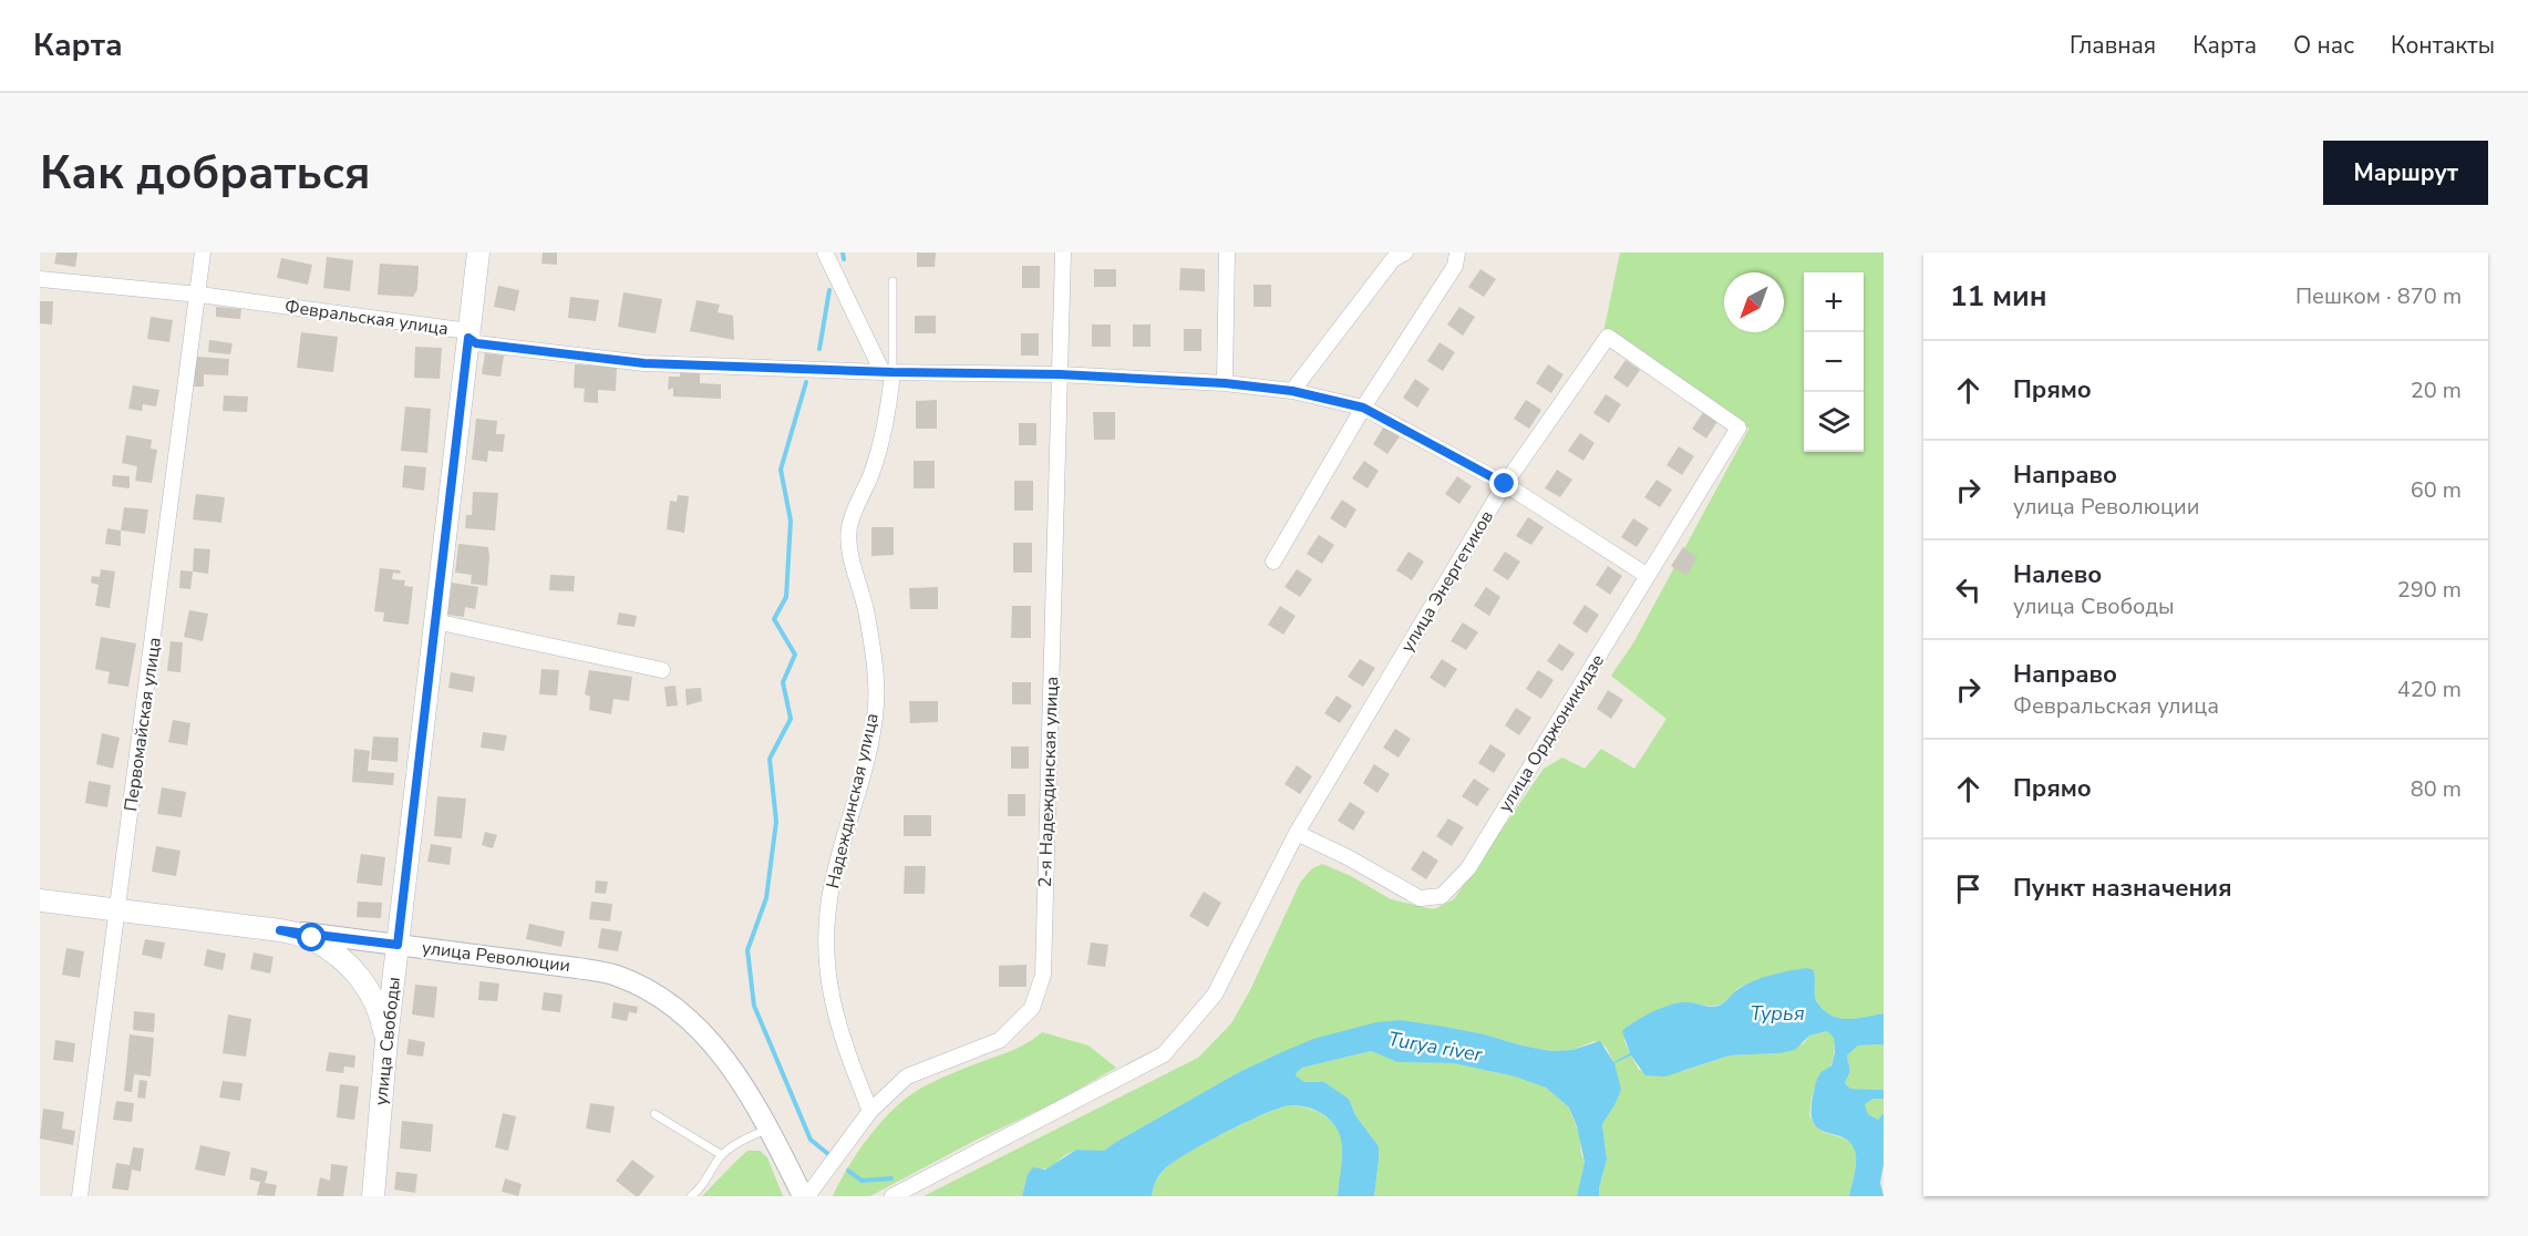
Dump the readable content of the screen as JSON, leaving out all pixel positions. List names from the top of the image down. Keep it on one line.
{"streets":{"main road":["улица Революции","улица Свободы"],"street":["Февральская улица","улица Энергетиков","Первомайская улица","улица Орджоникидзе","2-я Надеждинская улица","Надеждинская улица"]},"crossings":[["Февральская улица","улица Энергетиков"],["Февральская улица","Первомайская улица"],["Февральская улица","улица Орджоникидзе"],["Февральская улица","2-я Надеждинская улица"],["Февральская улица","Надеждинская улица"],["Февральская улица","улица Свободы"],["улица Энергетиков","улица Орджоникидзе"],["Первомайская улица","улица Революции"],["2-я Надеждинская улица","Надеждинская улица"],["2-я Надеждинская улица","улица Революции"],["улица Революции","улица Свободы"]],"water":["Турья","Turya river"],"north":"bottom left","page":{"header":"Карта","nav":["Главная","Карта","О нас","Контакты"],"buttons":"Маршрут","title":"Как добраться","heading":["11 мин","Пешком · 870 m"],"map_buttons":["+","−"],"list":[["Прямо","20 m"],["Направо","улица Революции","60 m"],["Налево","улица Свободы","290 m"],["Направо","Февральская улица","420 m"],["Прямо","80 m"],"Пункт назначения"]}}
